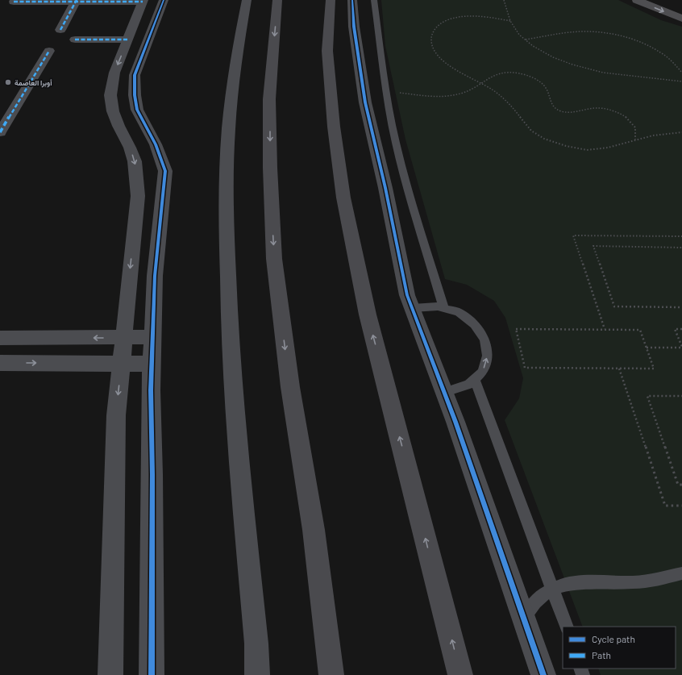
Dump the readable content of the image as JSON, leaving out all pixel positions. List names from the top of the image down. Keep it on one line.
{"places":["أوبرا العاصمة"],"legend":["Cycle path","Path"]}
